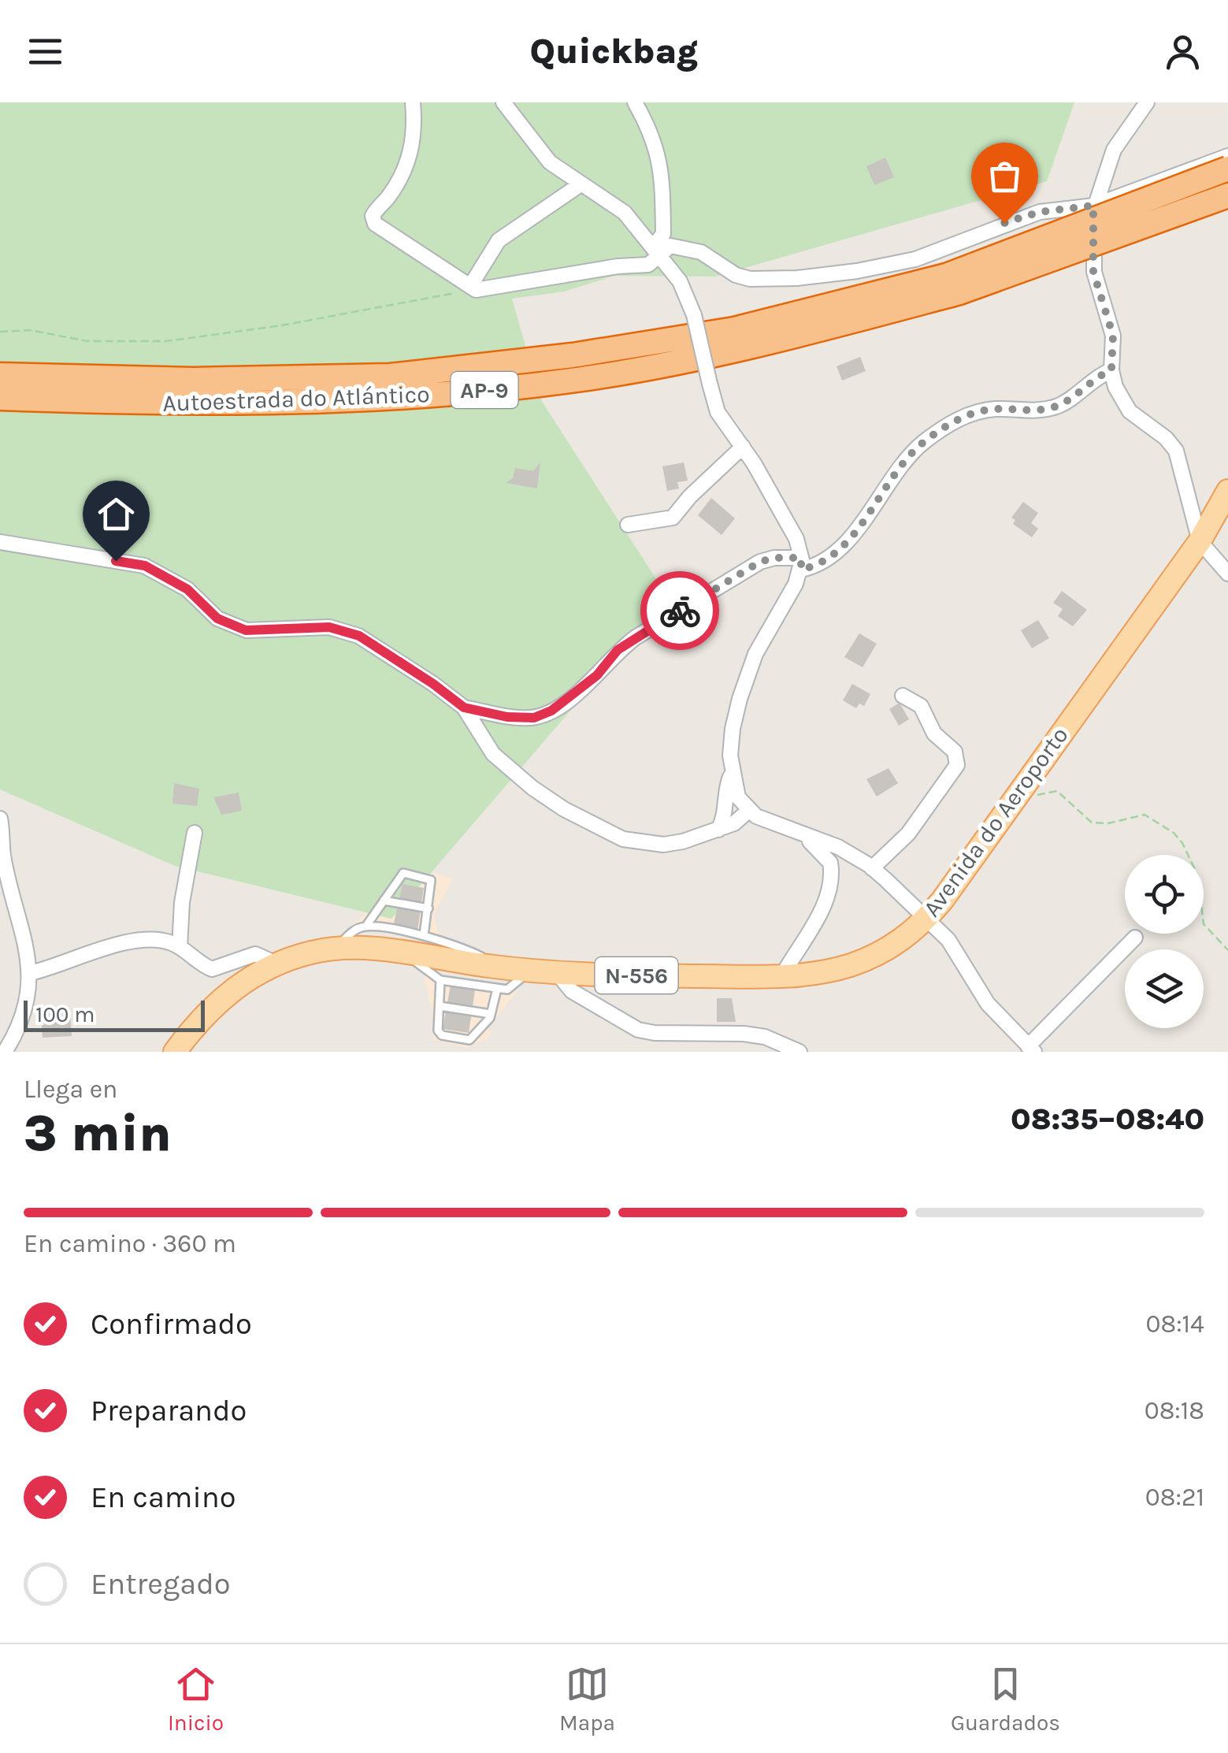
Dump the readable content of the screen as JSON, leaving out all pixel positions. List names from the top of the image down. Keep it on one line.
{"streets":{"highway":["AP-9","Autoestrada do Atlántico"],"main road":["Avenida do Aeroporto","N-556"]},"crossings":[["AP-9","Autoestrada do Atlántico"]],"scale_bar":"100 m","page":{"header":"Quickbag","scale":"100 m","heading":["3 min","Llega en","08:35–08:40"],"bar":"En camino · 360 m","list":[["Confirmado","08:14"],["Preparando","08:18"],["En camino","08:21"],"Entregado"],"tabs":["Inicio","Mapa","Guardados"]}}
